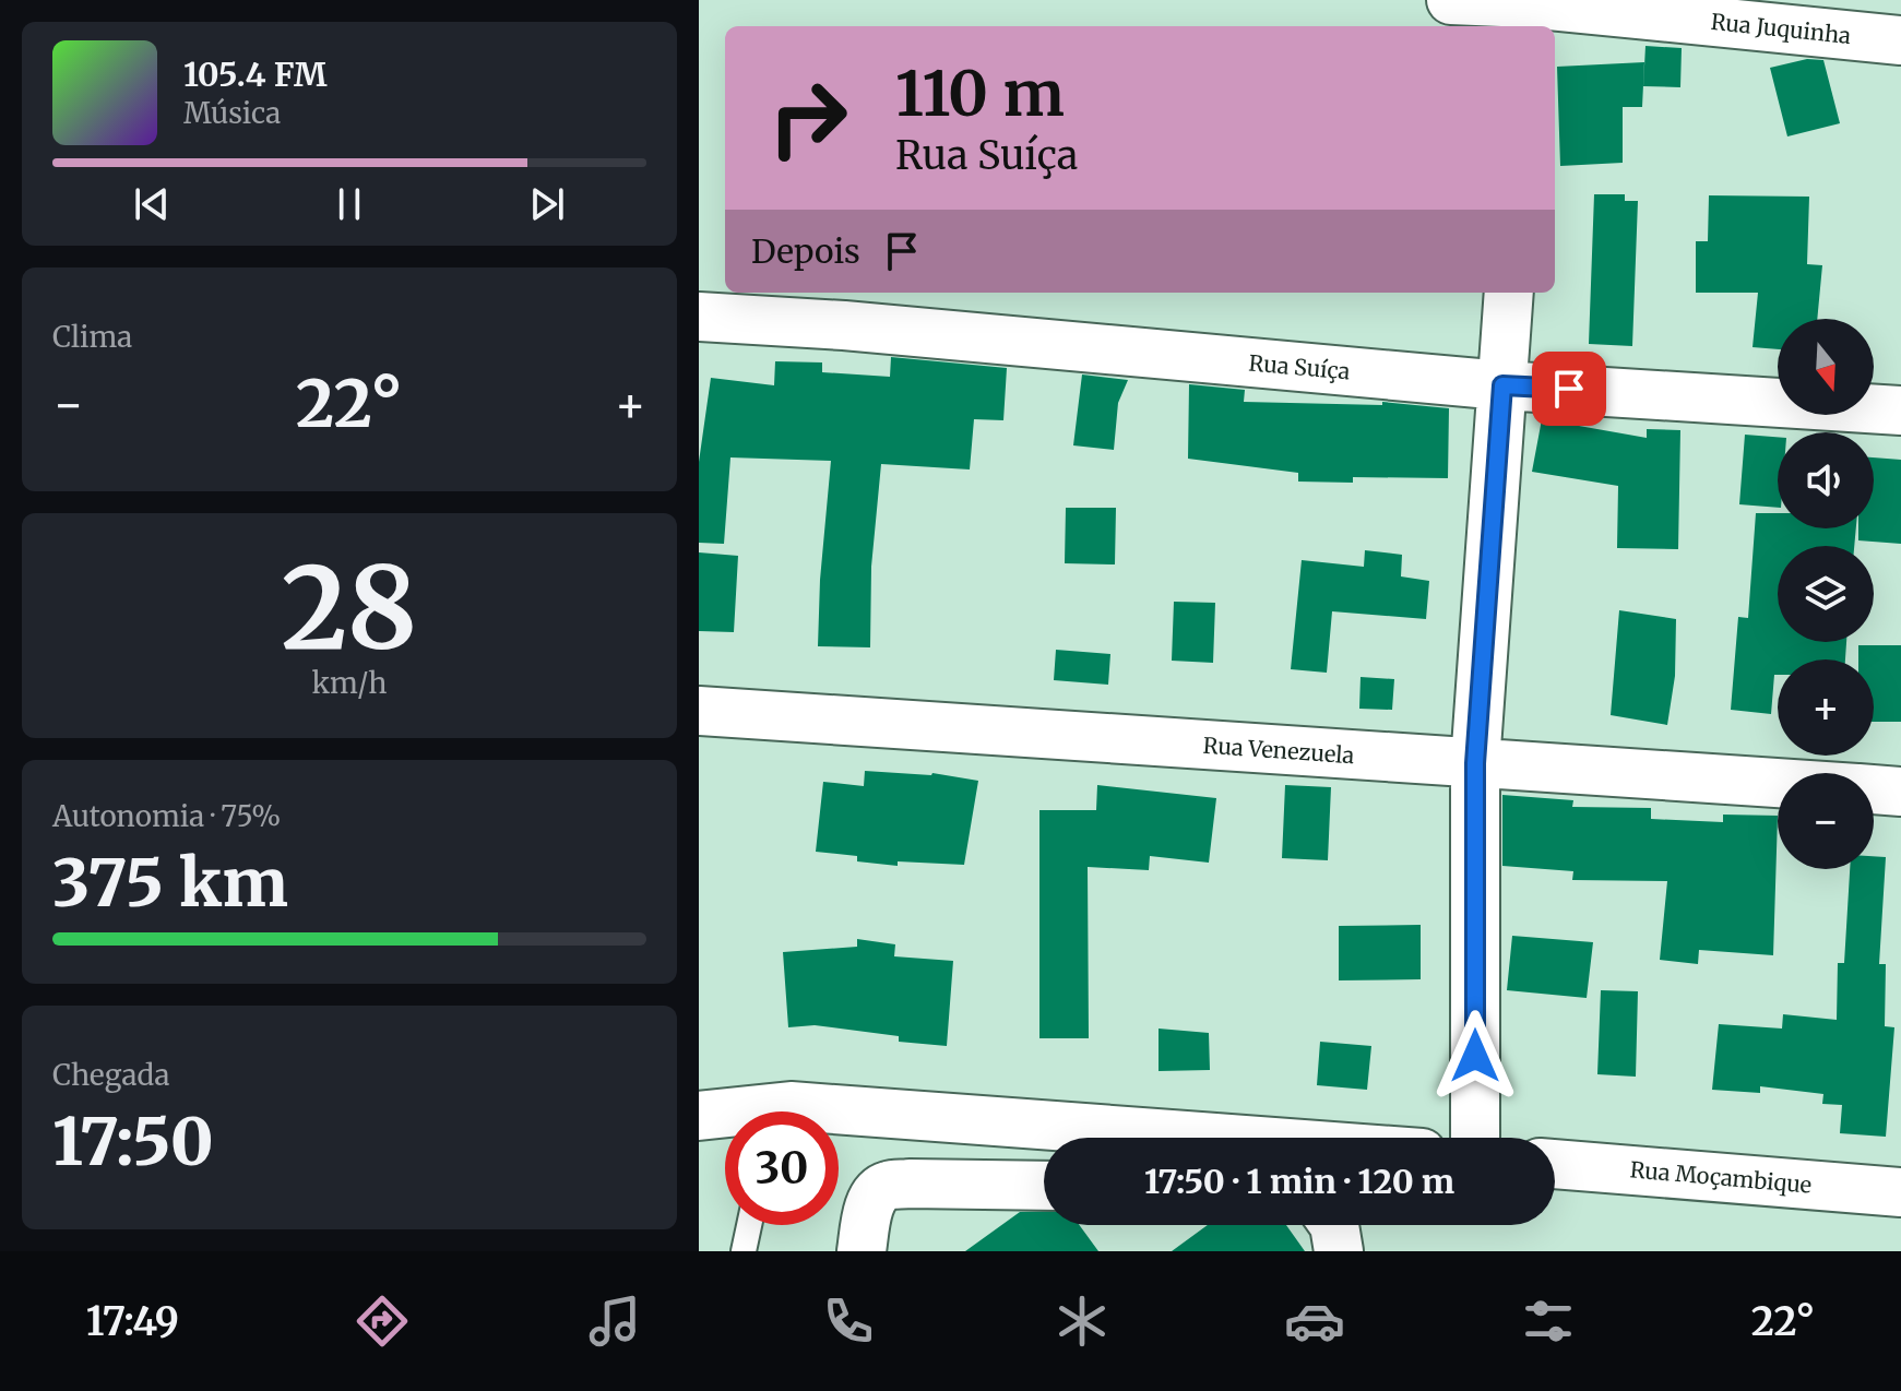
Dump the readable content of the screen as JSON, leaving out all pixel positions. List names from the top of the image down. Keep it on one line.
{"streets":{"street":["Rua Juquinha","Rua Suíça","Rua Venezuela","Rua Moçambique"]},"north":"bottom","page":{"turn":["110 m","Rua Suíça"],"song":["105.4 FM","Música"],"then":"Depois","tile":["Clima",["28","km/h"],["Autonomia · 75%","375 km"],["Chegada","17:50"]],"map_buttons":["+","−"],"heat":["−","22°","+"],"limit":"30","trip":"17:50 · 1 min · 120 m","tabs":["17:49","22°"]}}
